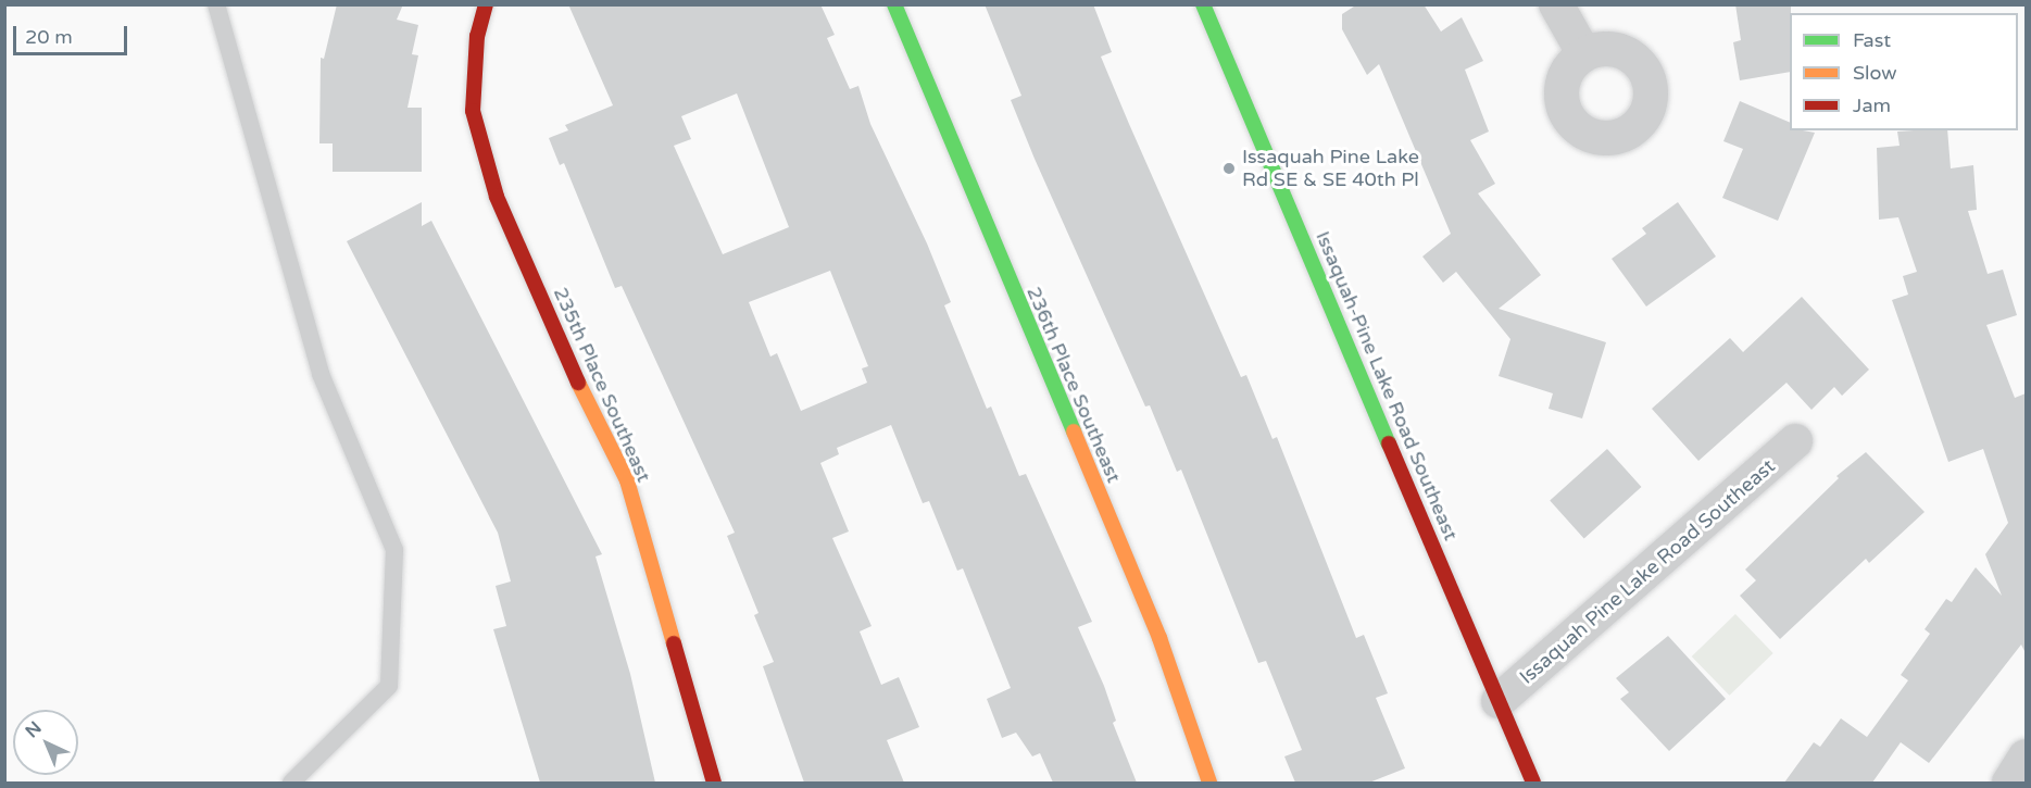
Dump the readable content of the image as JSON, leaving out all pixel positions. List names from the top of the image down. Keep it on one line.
{"streets":{"street":["235th Place Southeast","236th Place Southeast","Issaquah-Pine Lake Road Southeast","Issaquah Pine Lake Road Southeast"]},"crossings":[["Issaquah-Pine Lake Road Southeast","Issaquah Pine Lake Road Southeast"]],"places":["Issaquah Pine Lake Rd SE & SE 40th Pl"],"legend":["Fast","Slow","Jam"],"scale_bar":"20 m","north":"top left"}
